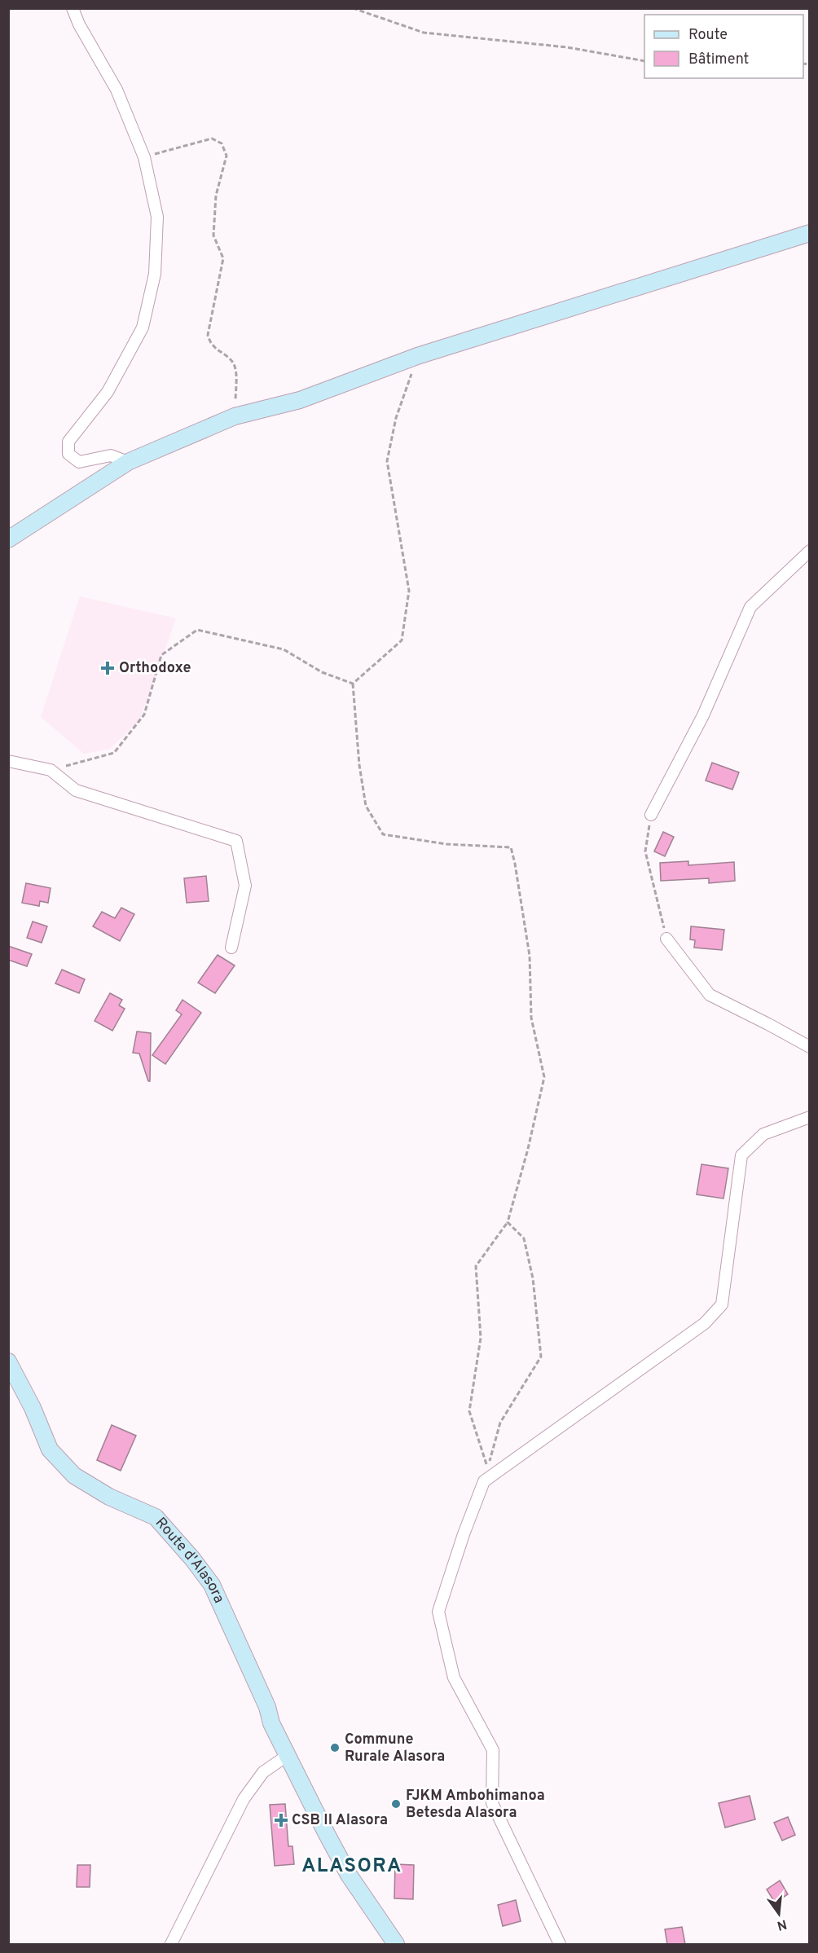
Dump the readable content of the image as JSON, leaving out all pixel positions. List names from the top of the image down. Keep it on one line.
{"streets":{"street":["Route d'Alasora"]},"districts":["ALASORA"],"places":{"health":["Orthodoxe","CSB II Alasora"],"other":["Commune Rurale Alasora","FJKM Ambohimanoa Betesda Alasora"]},"legend":["Route","Bâtiment"],"north":"bottom"}
